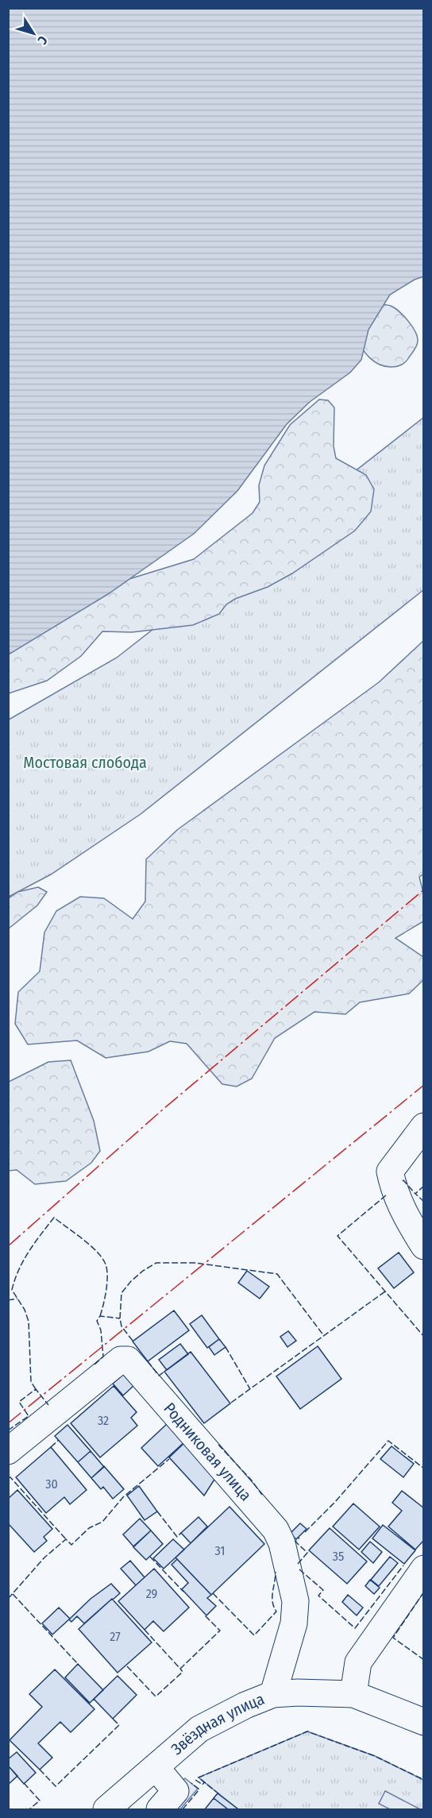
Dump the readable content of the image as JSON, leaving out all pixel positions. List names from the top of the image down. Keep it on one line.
{"streets":{"street":["Родниковая улица","Звёздная улица"]},"crossings":[["Родниковая улица","Звёздная улица"]],"parks":["Мостовая слобода"],"house_numbers":["32","30","31","35","29","27"],"north":"bottom right"}
